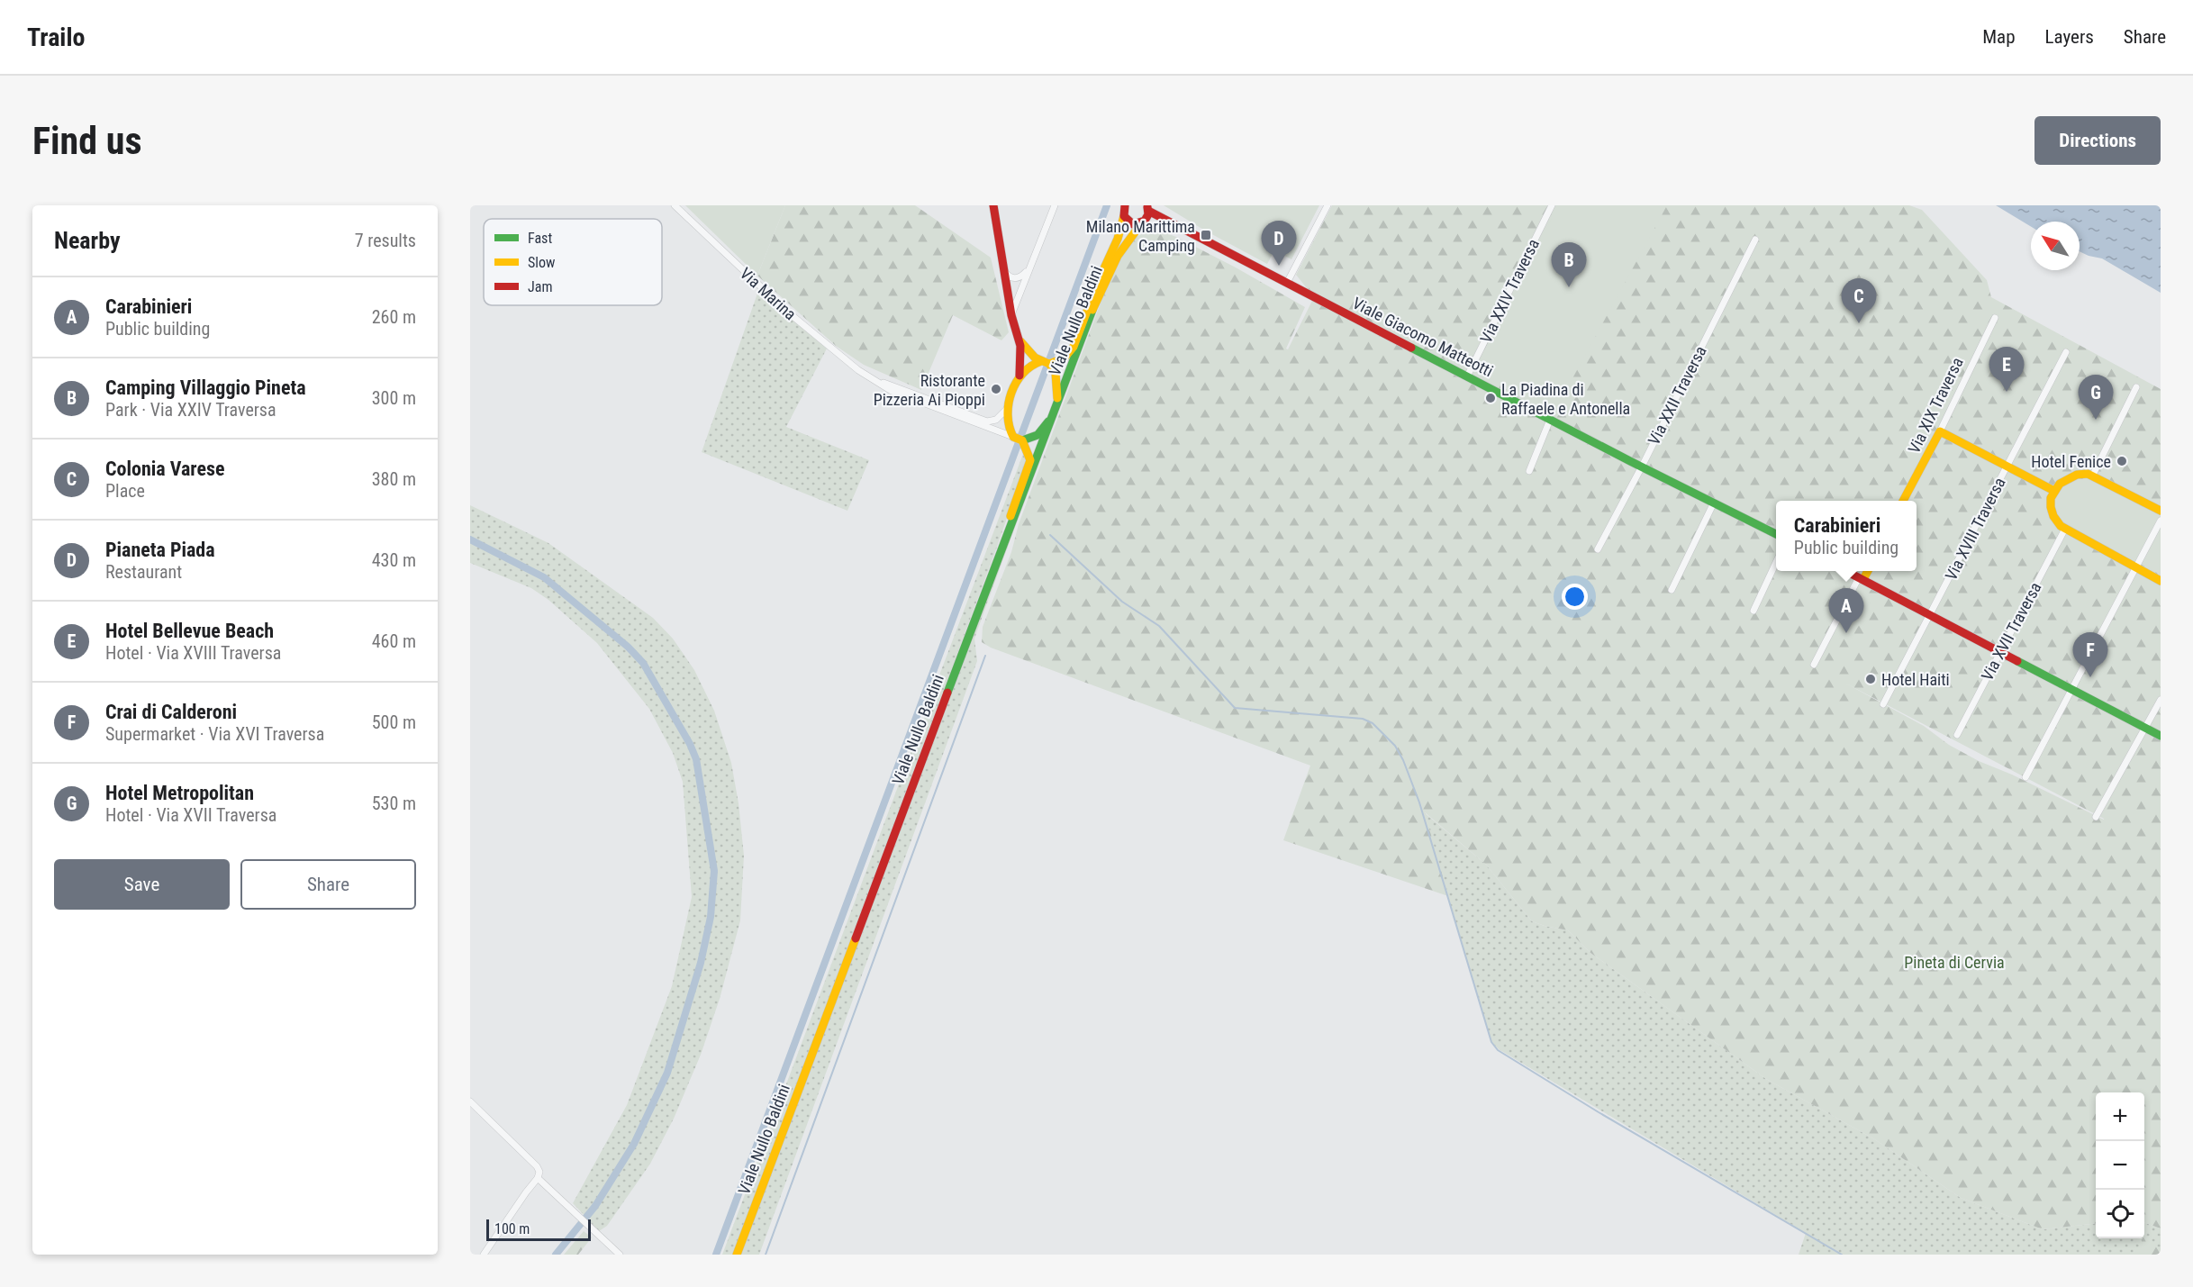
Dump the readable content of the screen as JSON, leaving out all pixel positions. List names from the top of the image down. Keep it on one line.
{"streets":{"street":["Via XXIV Traversa","Via Marina","Viale Nullo Baldini","Viale Giacomo Matteotti","Via XXII Traversa","Via XIX Traversa","Via XVIII Traversa","Via XVII Traversa"]},"crossings":[["Via XXIV Traversa","Viale Giacomo Matteotti"],["Viale Nullo Baldini","Viale Giacomo Matteotti"],["Viale Giacomo Matteotti","Via XXII Traversa"]],"parks":["Pineta di Cervia"],"places":{"transit":["Milano Marittima Camping"],"other":["Ristorante Pizzeria Ai Pioppi","La Piadina di Raffaele e Antonella","Hotel Fenice","Hotel Haiti"]},"legend":["Fast","Slow","Jam"],"scale_bar":"100 m","north":"top left","page":{"header":"Trailo","nav":["Map","Layers","Share"],"buttons":["Directions",["Save","Share"]],"title":"Find us","heading":["Nearby","7 results"],"pins":["D","B","C","E","G","A","F"],"list":[{"mark":"A","name":"Carabinieri","note":"Public building","value":"260 m"},{"mark":"B","name":"Camping Villaggio Pineta","note":"Park · Via XXIV Traversa","value":"300 m"},{"mark":"C","name":"Colonia Varese","note":"Place","value":"380 m"},{"mark":"D","name":"Pianeta Piada","note":"Restaurant","value":"430 m"},{"mark":"E","name":"Hotel Bellevue Beach","note":"Hotel · Via XVIII Traversa","value":"460 m"},{"mark":"F","name":"Crai di Calderoni","note":"Supermarket · Via XVI Traversa","value":"500 m"},{"mark":"G","name":"Hotel Metropolitan","note":"Hotel · Via XVII Traversa","value":"530 m"}],"popup":["Carabinieri","Public building"],"map_buttons":["+","−"],"scale":"100 m"}}
